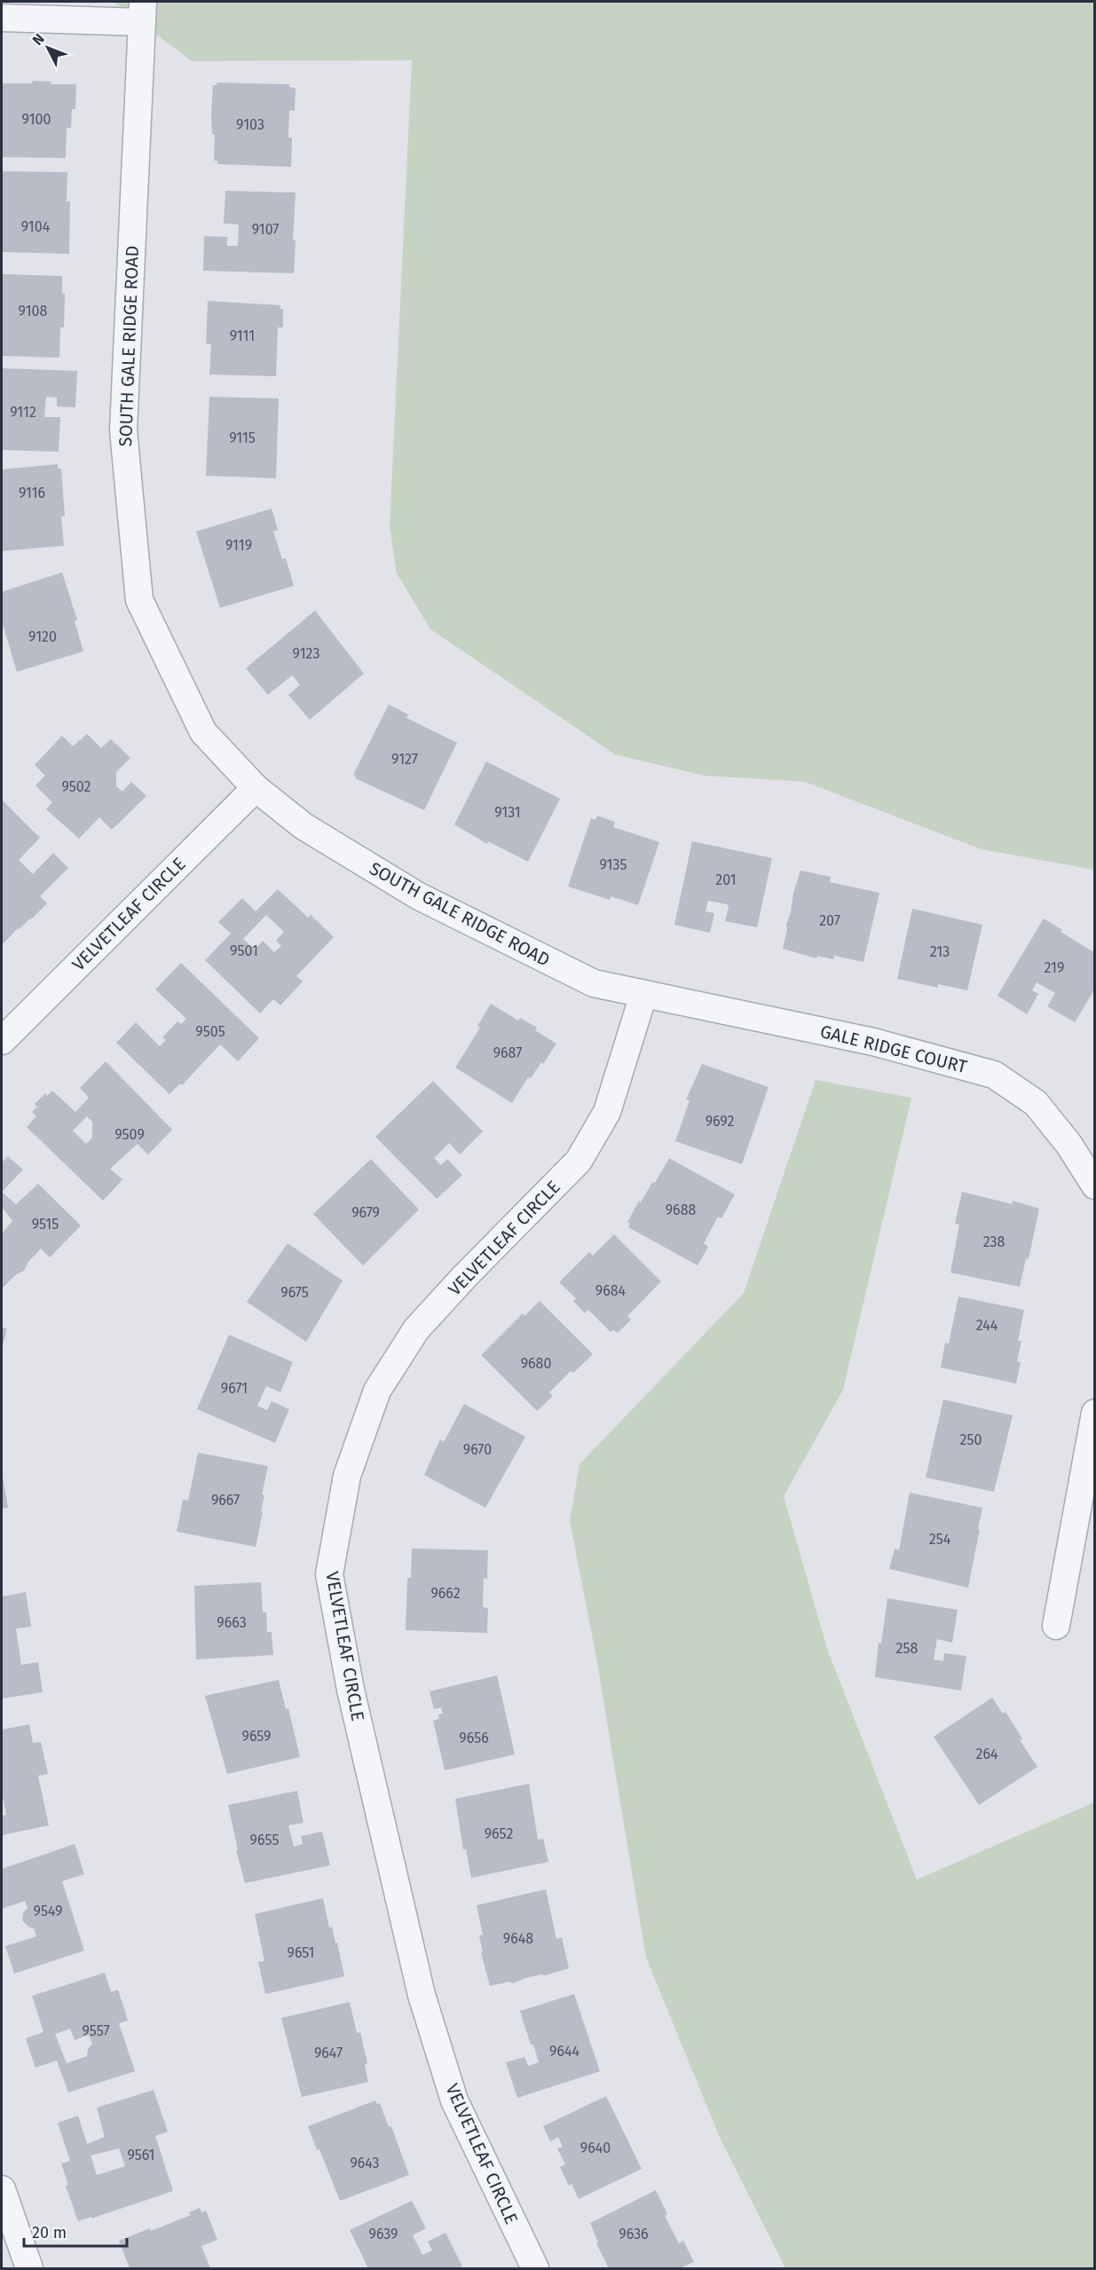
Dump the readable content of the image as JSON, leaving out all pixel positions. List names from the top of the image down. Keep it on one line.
{"streets":{"street":["SOUTH GALE RIDGE ROAD","VELVETLEAF CIRCLE","GALE RIDGE COURT"]},"crossings":[["SOUTH GALE RIDGE ROAD","VELVETLEAF CIRCLE"],["SOUTH GALE RIDGE ROAD","GALE RIDGE COURT"],["VELVETLEAF CIRCLE","GALE RIDGE COURT"]],"house_numbers":["9100","9103","9104","9107","9108","9111","9112","9115","9116","9119","9120","9123","9127","9502","9131","9135","201","207","9501","213","219","9505","9687","9692","9509","9688","9679","9515","238","9684","9675","244","9680","9671","250","9670","9667","254","9662","9663","258","9659","9656","264","9652","9655","9549","9648","9651","9557","9644","9647","9640","9561","9643","9639","9636"],"scale_bar":"20 m","north":"top left"}
